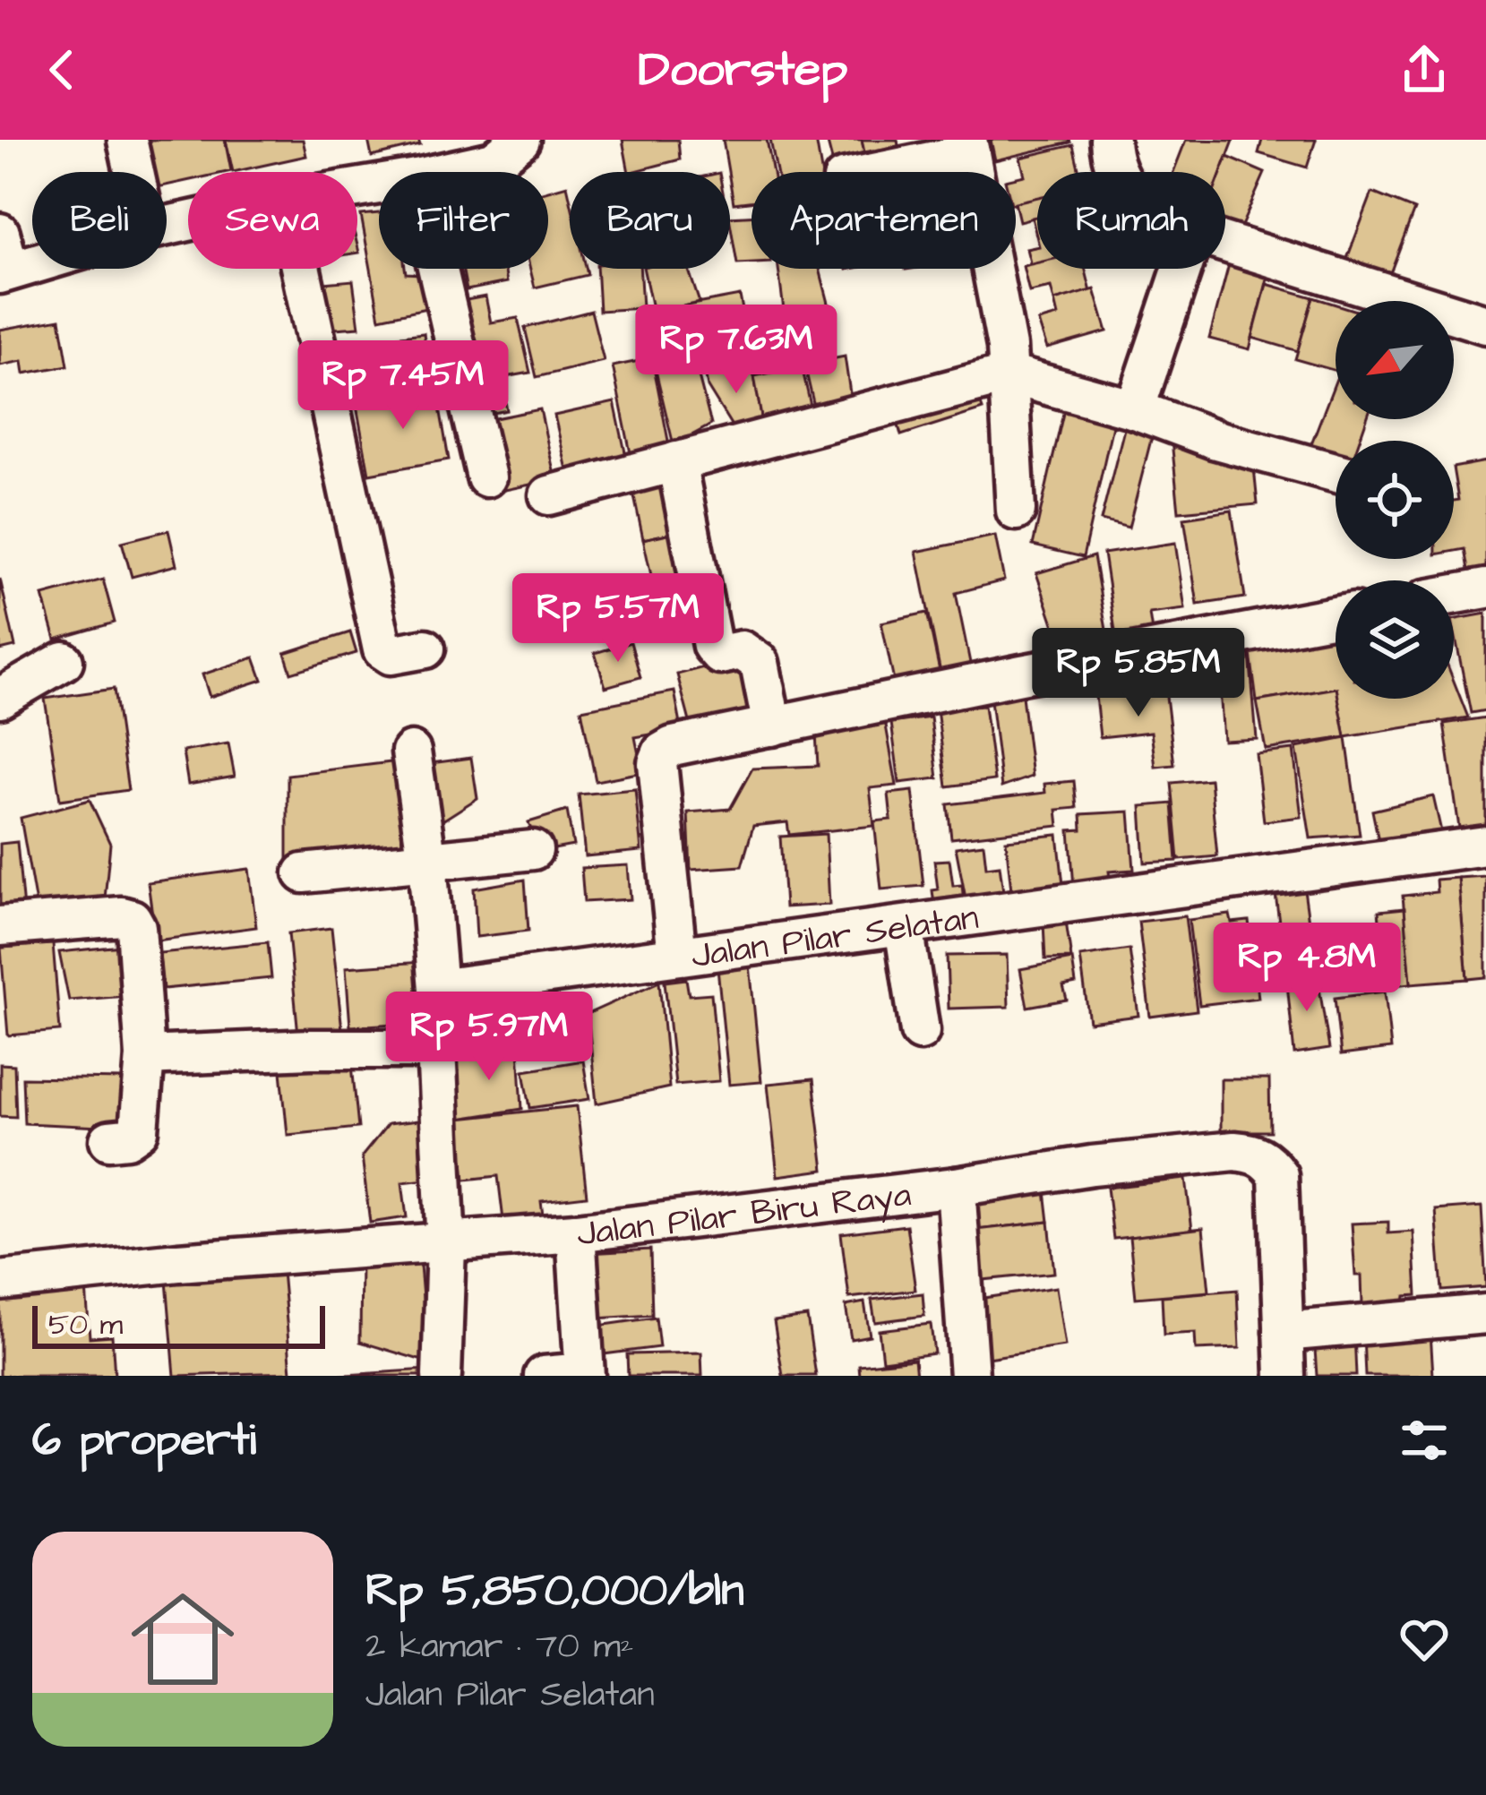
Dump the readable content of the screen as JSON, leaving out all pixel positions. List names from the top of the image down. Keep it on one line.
{"streets":{"street":["Jalan Pilar Selatan","Jalan Pilar Biru Raya"]},"scale_bar":"50 m","north":"bottom left","page":{"header":"Doorstep","chip":["Beli","Sewa","Filter","Baru","Apartemen","Rumah"],"price":["Rp 7.63M","Rp 7.45M","Rp 5.57M","Rp 5.85M","Rp 4.8M","Rp 5.97M"],"scale":"50 m","heading":"6 properti","list":[{"name":"Rp 5,850,000/bln","note":"2 kamar · 70 m² · Jalan Pilar Selatan"}]}}
